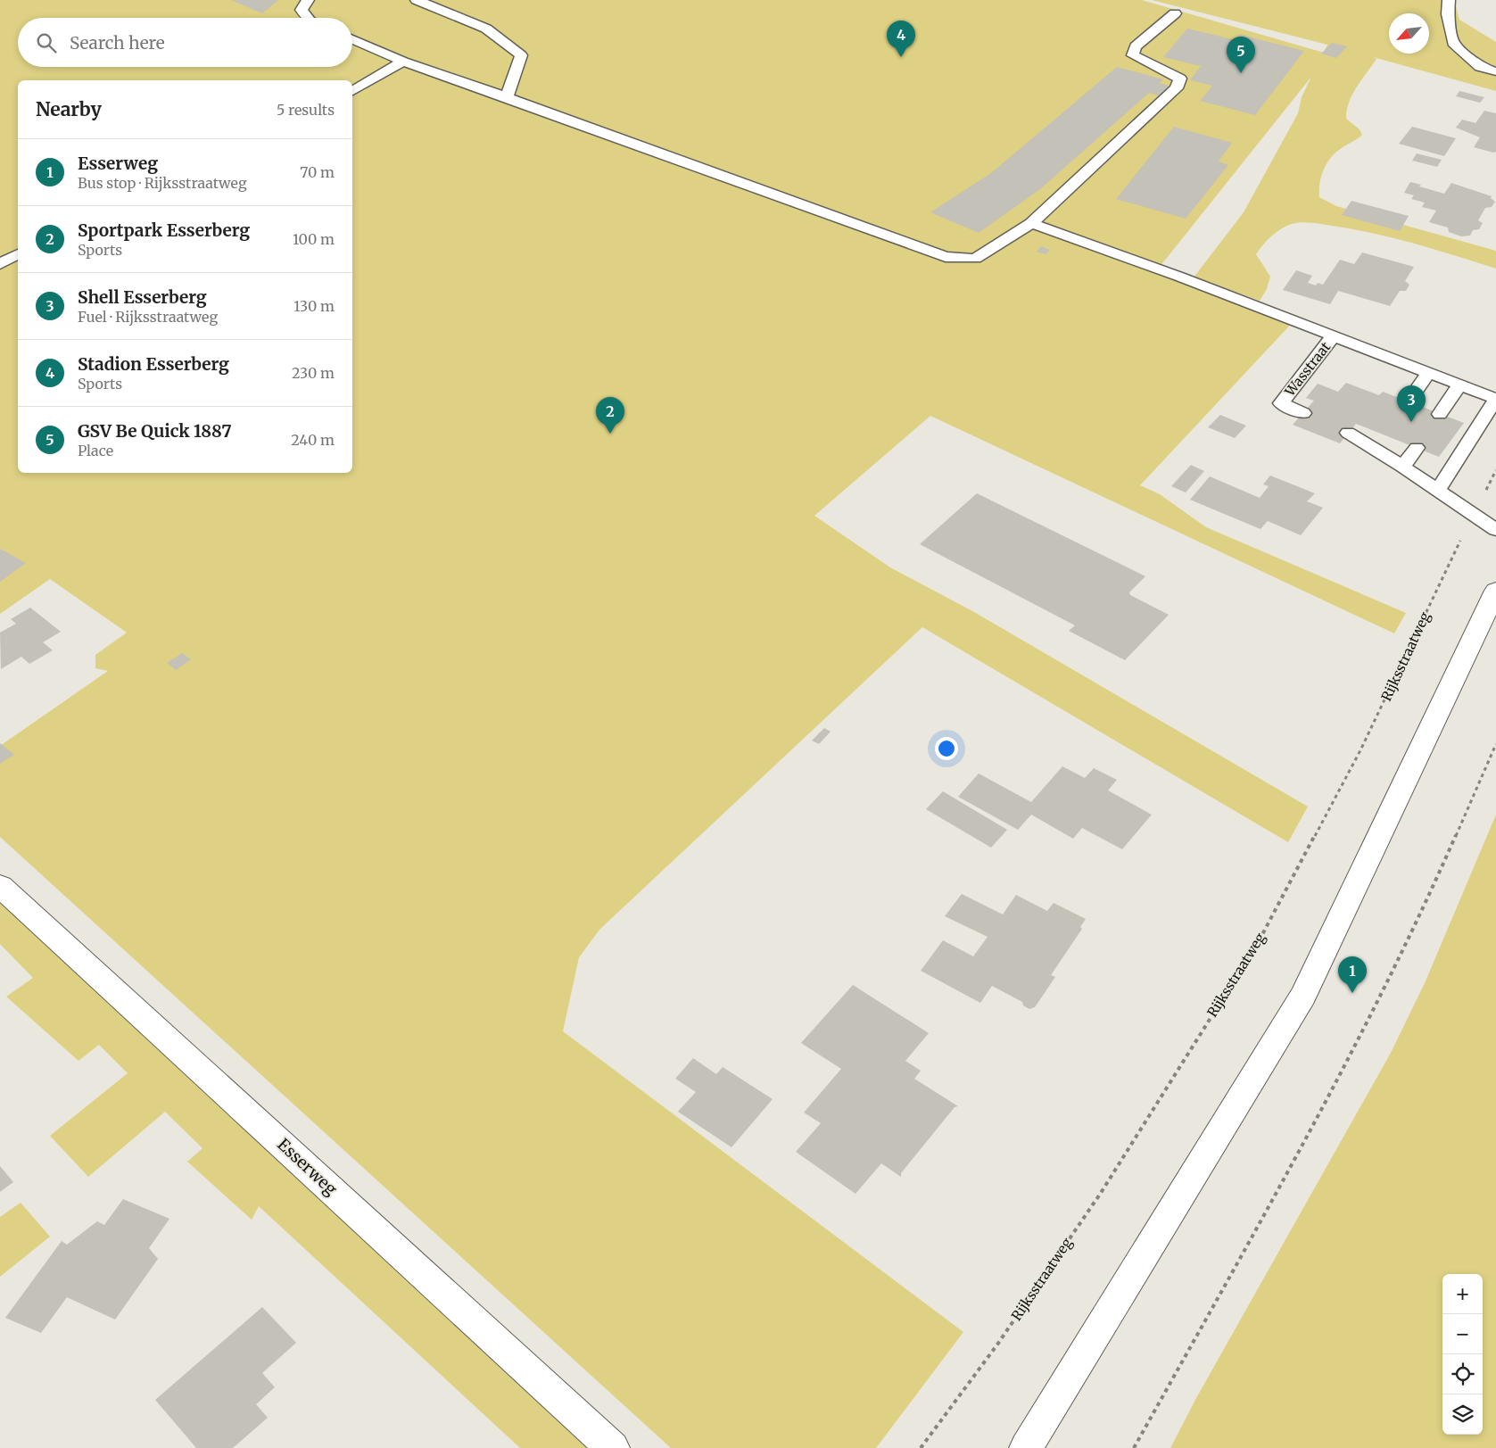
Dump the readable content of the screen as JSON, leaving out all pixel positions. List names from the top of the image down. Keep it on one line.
{"streets":{"main road":["Esserweg"],"lane":["Wasstraat"],"path":["Rijksstraatweg"]},"north":"bottom left","page":{"search":"Search here","pins":["4","5","3","2","1"],"heading":["Nearby","5 results"],"list":[{"mark":"1","name":"Esserweg","note":"Bus stop · Rijksstraatweg","value":"70 m"},{"mark":"2","name":"Sportpark Esserberg","note":"Sports","value":"100 m"},{"mark":"3","name":"Shell Esserberg","note":"Fuel · Rijksstraatweg","value":"130 m"},{"mark":"4","name":"Stadion Esserberg","note":"Sports","value":"230 m"},{"mark":"5","name":"GSV Be Quick 1887","note":"Place","value":"240 m"}],"map_buttons":["+","−"]}}
